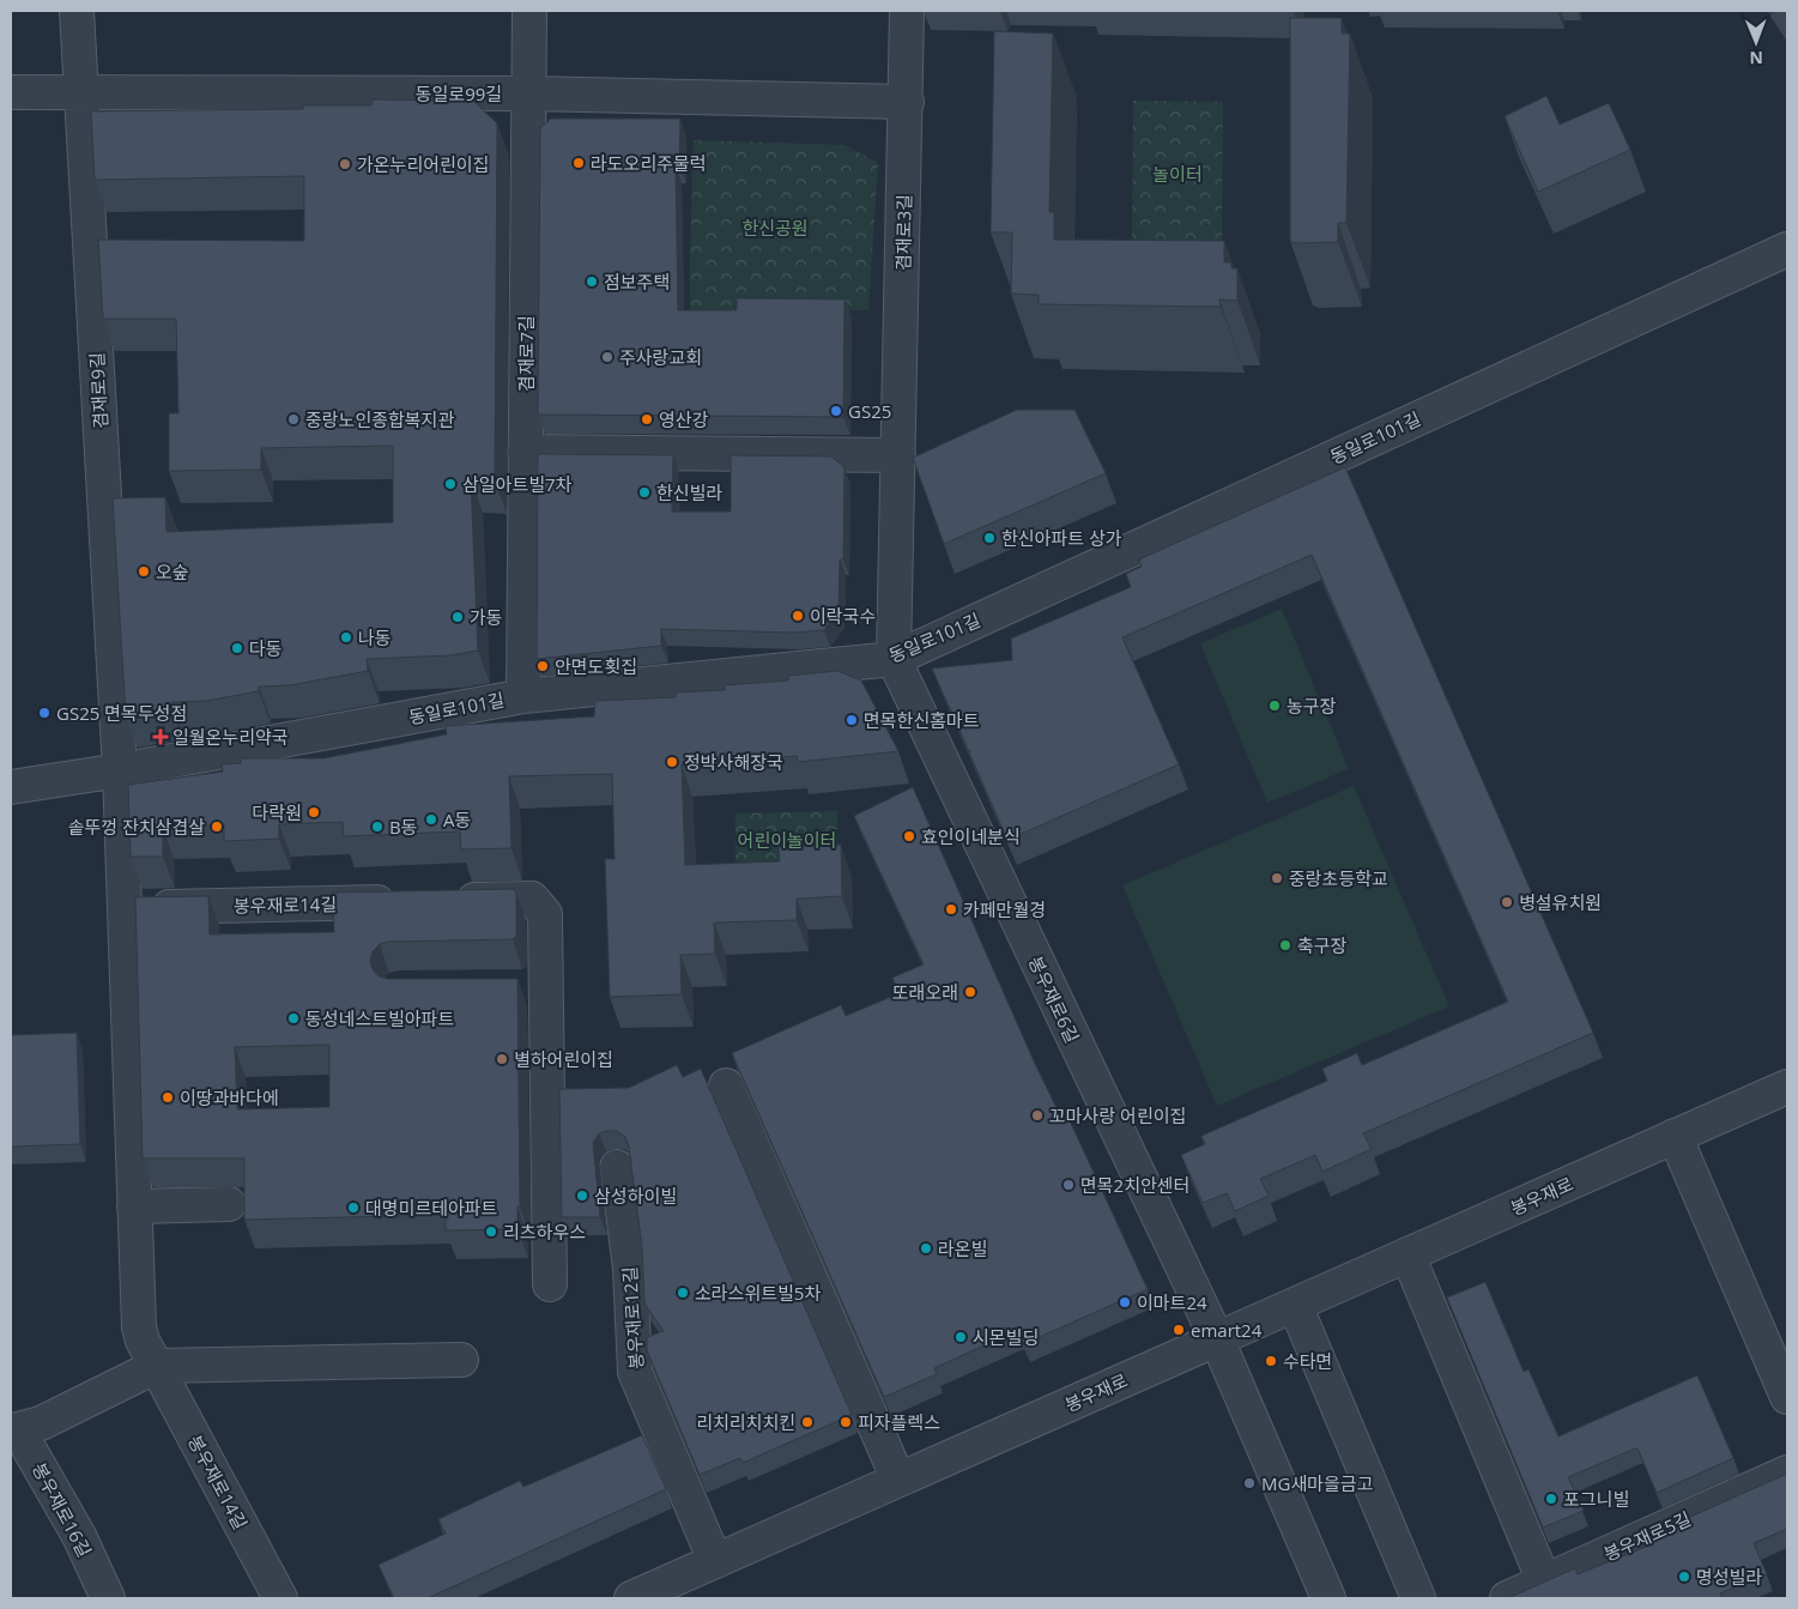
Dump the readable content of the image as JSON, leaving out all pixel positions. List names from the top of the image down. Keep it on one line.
{"streets":{"street":["동일로99길","겸재로3길","겸재로7길","겸재로9길","동일로101길","봉우재로14길","봉우재로6길","봉우재로","봉우재로12길","봉우재로16길","봉우재로5길"]},"crossings":[["동일로99길","겸재로3길"],["동일로99길","겸재로7길"],["동일로99길","겸재로9길"],["겸재로3길","동일로101길"],["겸재로3길","봉우재로6길"],["겸재로7길","동일로101길"],["겸재로9길","동일로101길"],["겸재로9길","봉우재로14길"],["동일로101길","봉우재로14길"],["동일로101길","봉우재로6길"],["봉우재로6길","봉우재로"],["봉우재로","봉우재로12길"]],"parks":["놀이터","한신공원","어린이놀이터"],"places":{"other":["라도오리주물럭","가온누리어린이집","점보주택","주사랑교회","GS25","중랑노인종합복지관","영산강","삼일아트빌7차","한신빌라","한신아파트 상가","오숲","이락국수","가동","나동","다동","안면도횟집","농구장","GS25 면목두성점","면목한신홈마트","정박사해장국","다락원","A동","솥뚜껑 잔치삼겹살","B동","효인이네분식","중랑초등학교","병설유치원","카페만월경","축구장","또래오래","동성네스트빌아파트","별하어린이집","이땅과바다에","꼬마사랑 어린이집","면목2치안센터","삼성하이빌","대명미르테아파트","리츠하우스","라온빌","소라스위트빌5차","이마트24","emart24","시몬빌딩","수타면","리치리치치킨","피자플렉스","MG새마을금고","포그니빌","명성빌라"],"health":["일월온누리약국"]},"north":"bottom"}
